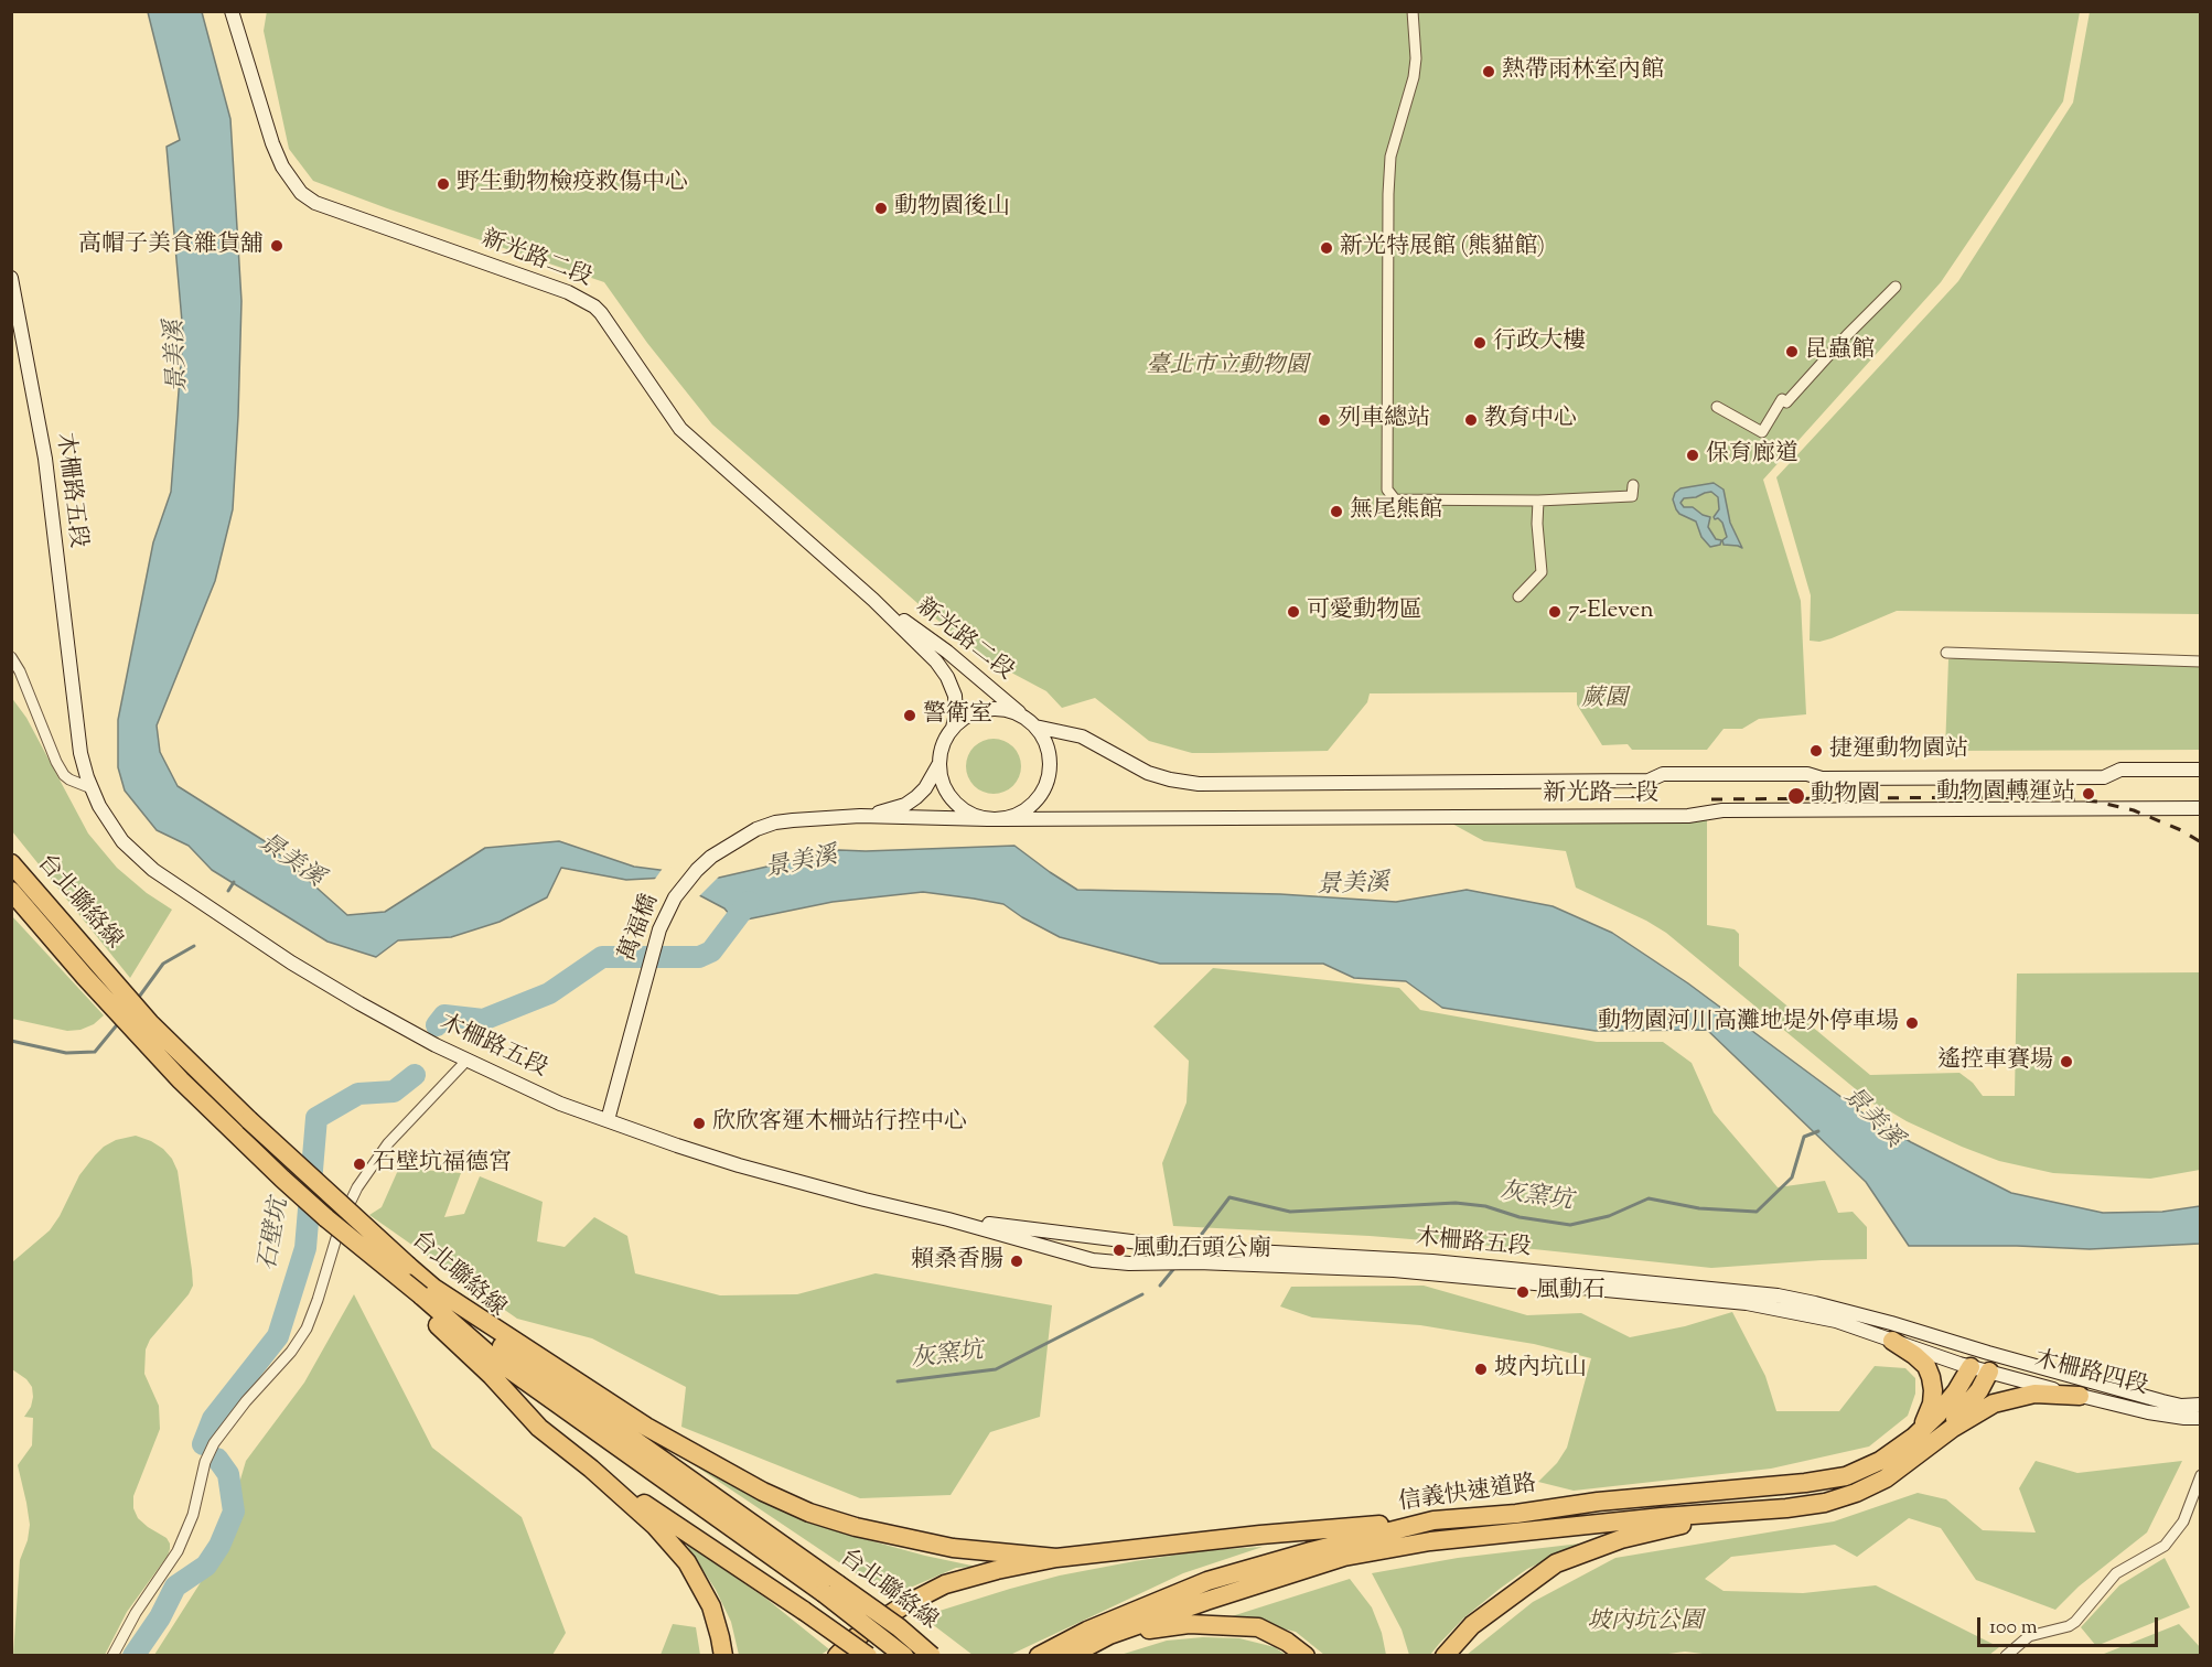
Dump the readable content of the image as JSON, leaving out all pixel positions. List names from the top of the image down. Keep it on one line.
{"streets":{"highway":["台北聯絡線","信義快速道路"],"street":["新光路二段","木柵路五段","萬福橋","木柵路四段"]},"crossings":[["新光路二段","萬福橋"],["木柵路五段","萬福橋"],["木柵路五段","木柵路四段"]],"water":["景美溪","灰窯坑","石壁坑"],"parks":["臺北市立動物園","蕨園","坡內坑公園"],"places":["熱帶雨林室內館","野生動物檢疫救傷中心","動物園後山","高帽子美食雜貨舖","新光特展館 (熊貓館)","行政大樓","昆蟲館","列車總站","教育中心","保育廊道","無尾熊館","可愛動物區","7-Eleven","警衛室","捷運動物園站","動物園轉運站","動物園","動物園河川高灘地堤外停車場","遙控車賽場","欣欣客運木柵站行控中心","石壁坑福德宮","風動石頭公廟","賴桑香腸","風動石","坡內坑山"],"scale_bar":"100 m"}
